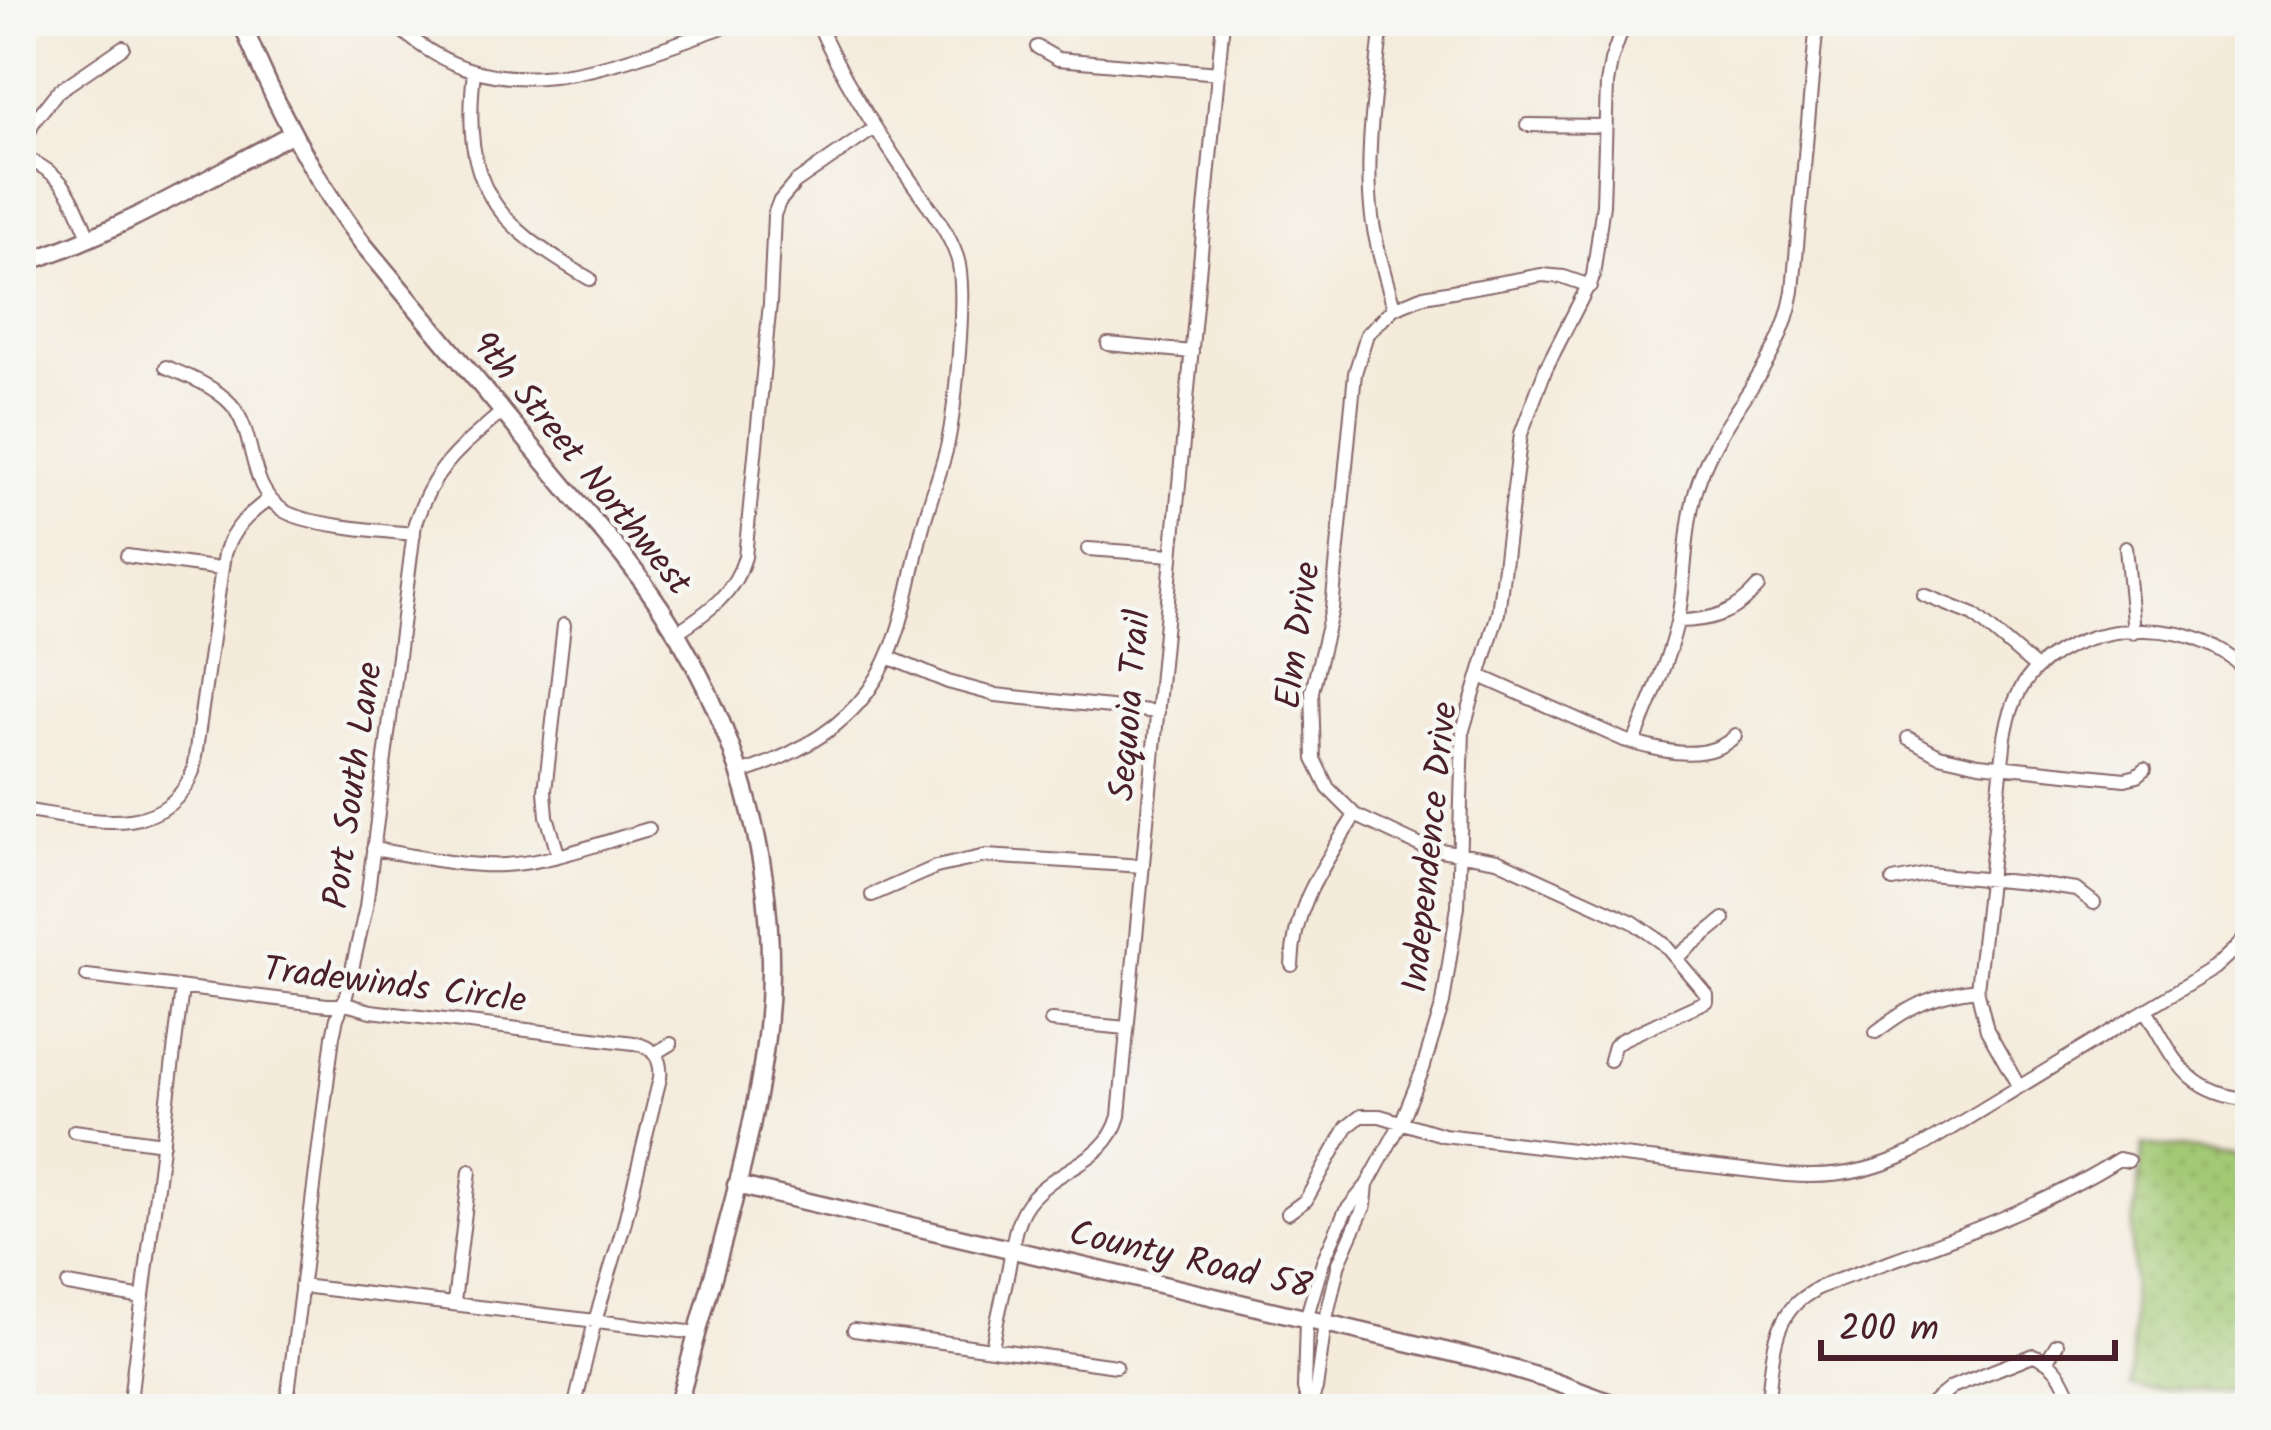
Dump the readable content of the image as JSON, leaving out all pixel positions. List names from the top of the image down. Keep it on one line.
{"streets":{"street":["9th Street Northwest","Elm Drive","Sequoia Trail","Port South Lane","Independence Drive","Tradewinds Circle","County Road 58"]},"crossings":[["9th Street Northwest","Port South Lane"],["9th Street Northwest","County Road 58"],["Elm Drive","Independence Drive"],["Sequoia Trail","County Road 58"],["Port South Lane","Tradewinds Circle"],["Independence Drive","County Road 58"]],"scale_bar":"200 m"}
